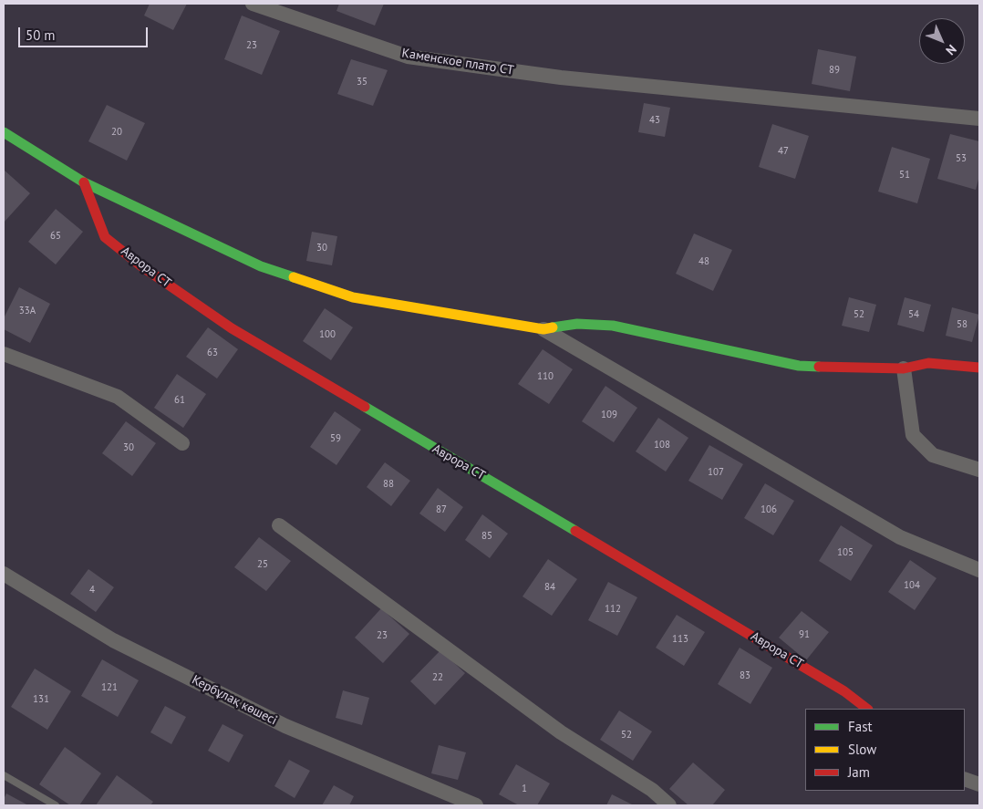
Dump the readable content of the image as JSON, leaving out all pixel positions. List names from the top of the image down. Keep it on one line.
{"streets":{"street":["Каменское плато СТ","Аврора СТ","Кербұлақ көшесі"]},"house_numbers":["23","89","35","43","20","47","53","51","65","30","48","33А","52","54","58","100","63","110","61","109","59","108","30","107","88","87","106","85","105","25","104","84","4","112","91","23","113","83","22","121","131","52","1"],"legend":["Fast","Slow","Jam"],"scale_bar":"50 m","north":"bottom right"}
